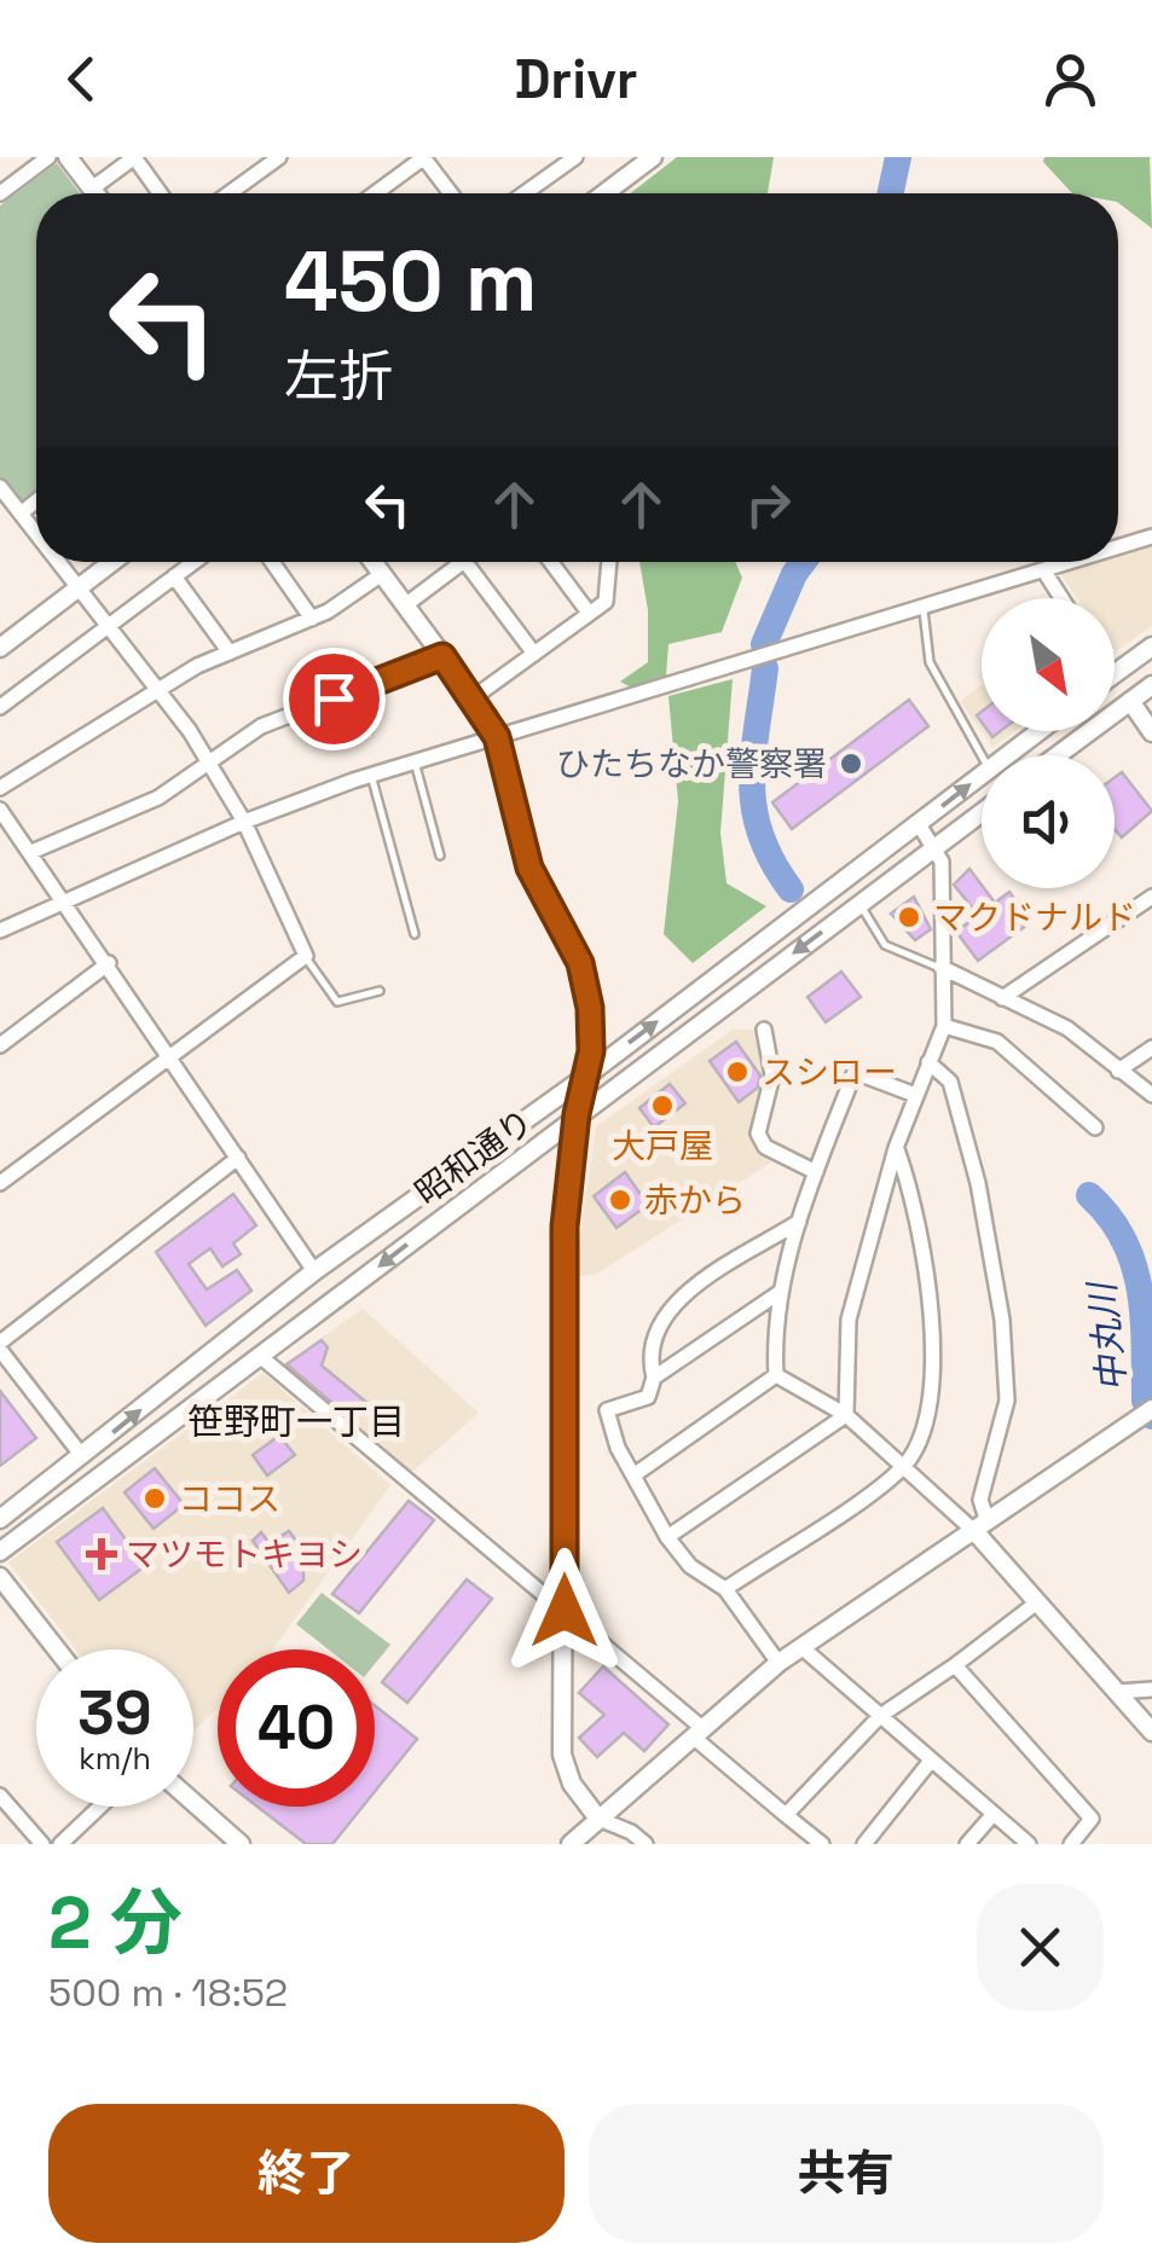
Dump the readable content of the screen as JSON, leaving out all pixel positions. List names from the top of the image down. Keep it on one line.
{"streets":{"street":["昭和通り"]},"districts":["笹野町一丁目"],"water":["中丸川"],"places":{"other":["ひたちなか警察署","マクドナルド","スシロー","大戸屋","赤から","ココス"],"health":["マツモトキヨシ"]},"north":"bottom right","page":{"header":"Drivr","turn":["450 m","左折"],"speed":"39 km/h","limit":"40","heading":["2 分","500 m · 18:52"],"buttons":["終了","共有"]}}
